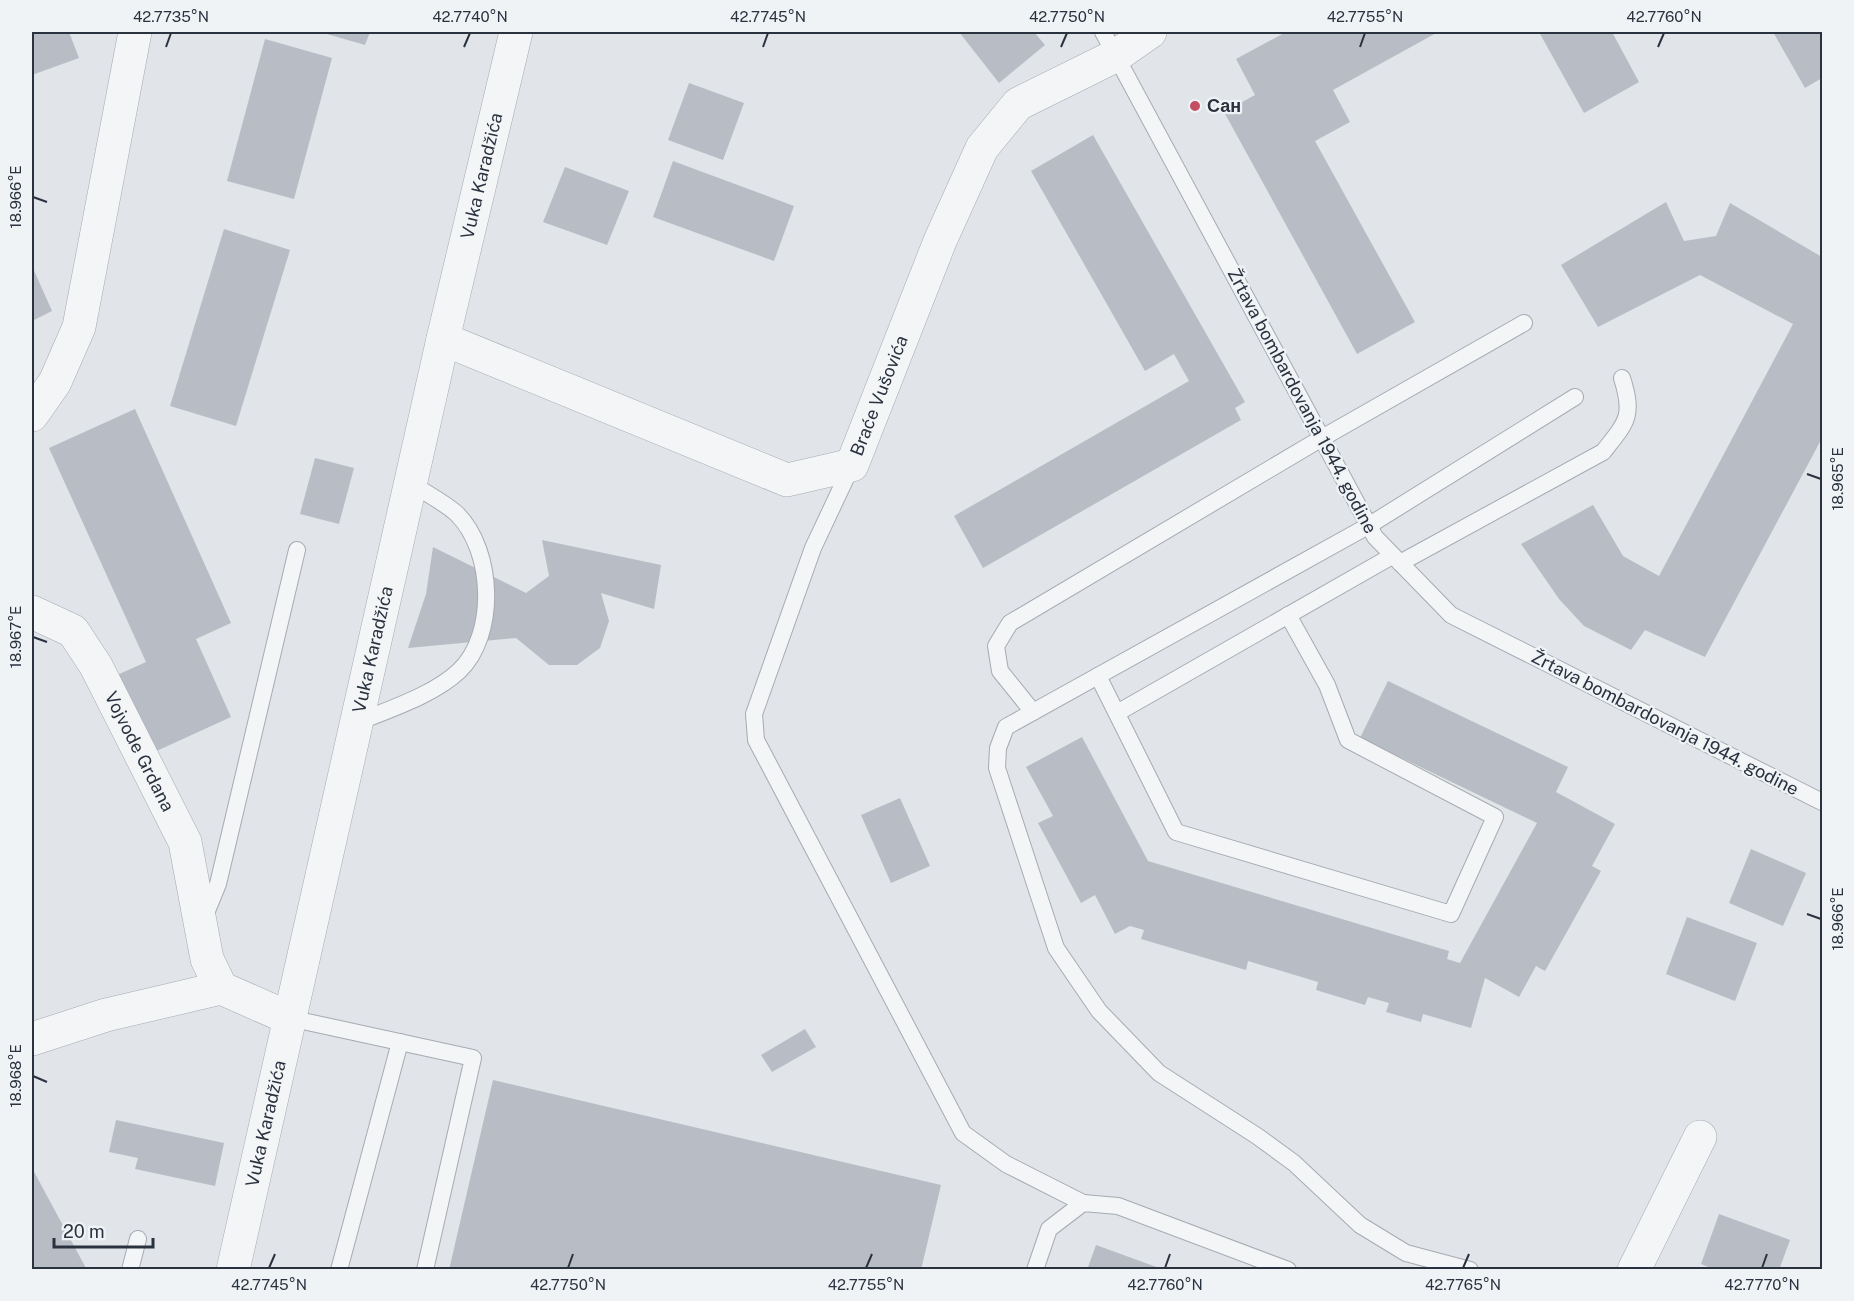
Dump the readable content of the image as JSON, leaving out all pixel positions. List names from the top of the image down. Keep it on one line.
{"streets":{"street":["Vuka Karadžića","Braće Vušovića","Vojvode Grdana"],"lane":["Žrtava bombardovanja 1944. godine"]},"crossings":[["Vuka Karadžića","Braće Vušovića"],["Braće Vušovića","Žrtava bombardovanja 1944. godine"]],"places":["Сан"],"scale_bar":"20 m","coordinates":["42.7735°N","42.7740°N","42.7745°N","42.7750°N","42.7755°N","42.7760°N","18.966°E","18.965°E","18.967°E","18.968°E","42.7765°N","42.7770°N"]}
